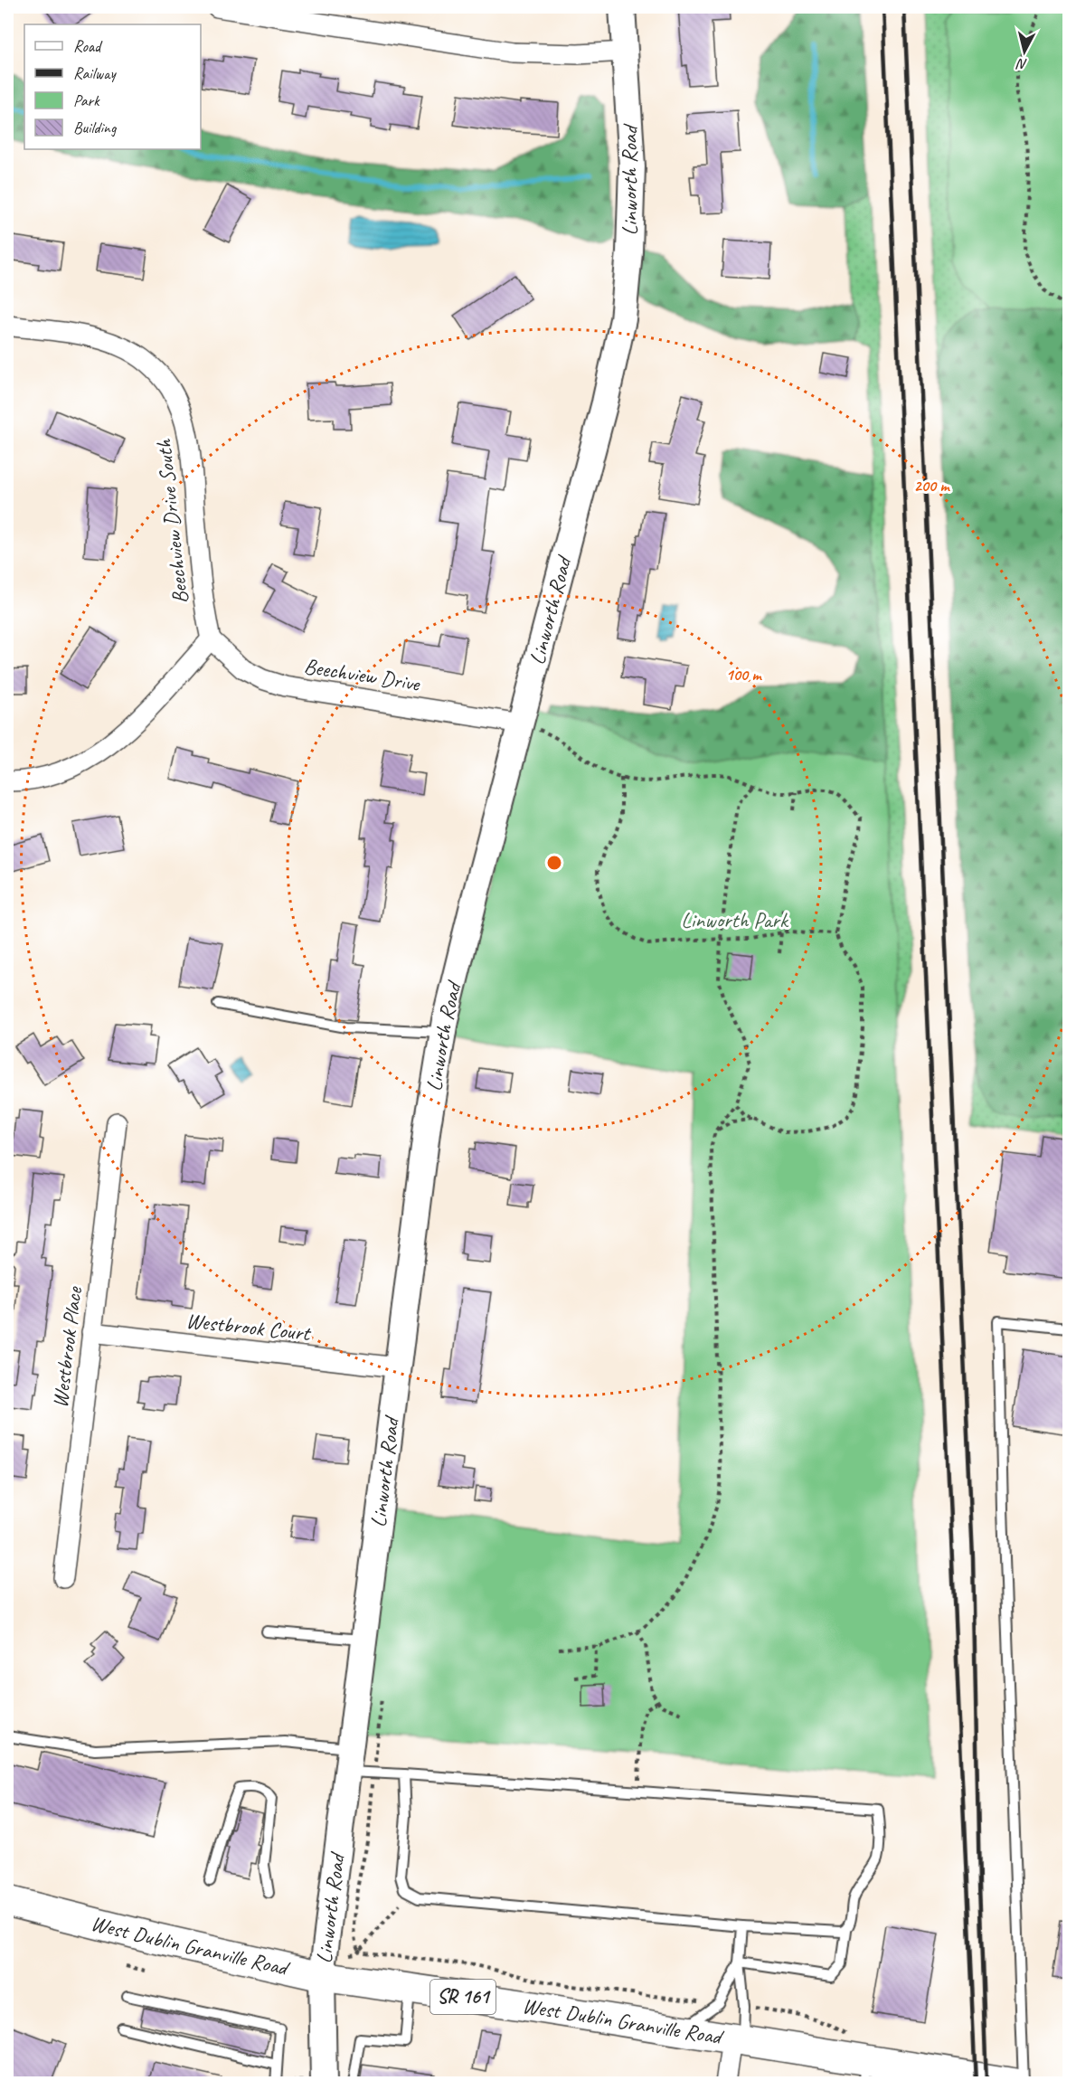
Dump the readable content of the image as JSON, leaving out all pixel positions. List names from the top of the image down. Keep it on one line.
{"streets":{"main road":["Linworth Road","West Dublin Granville Road","SR 161"],"street":["Beechview Drive South","Beechview Drive","Westbrook Court","Westbrook Place"]},"crossings":[["Linworth Road","Beechview Drive"],["Linworth Road","Westbrook Court"],["Linworth Road","West Dublin Granville Road"],["Beechview Drive South","Beechview Drive"],["Westbrook Court","Westbrook Place"]],"parks":["Linworth Park"],"legend":["Road","Railway","Park","Building"],"north":"bottom","rings":["200 m","100 m"]}
